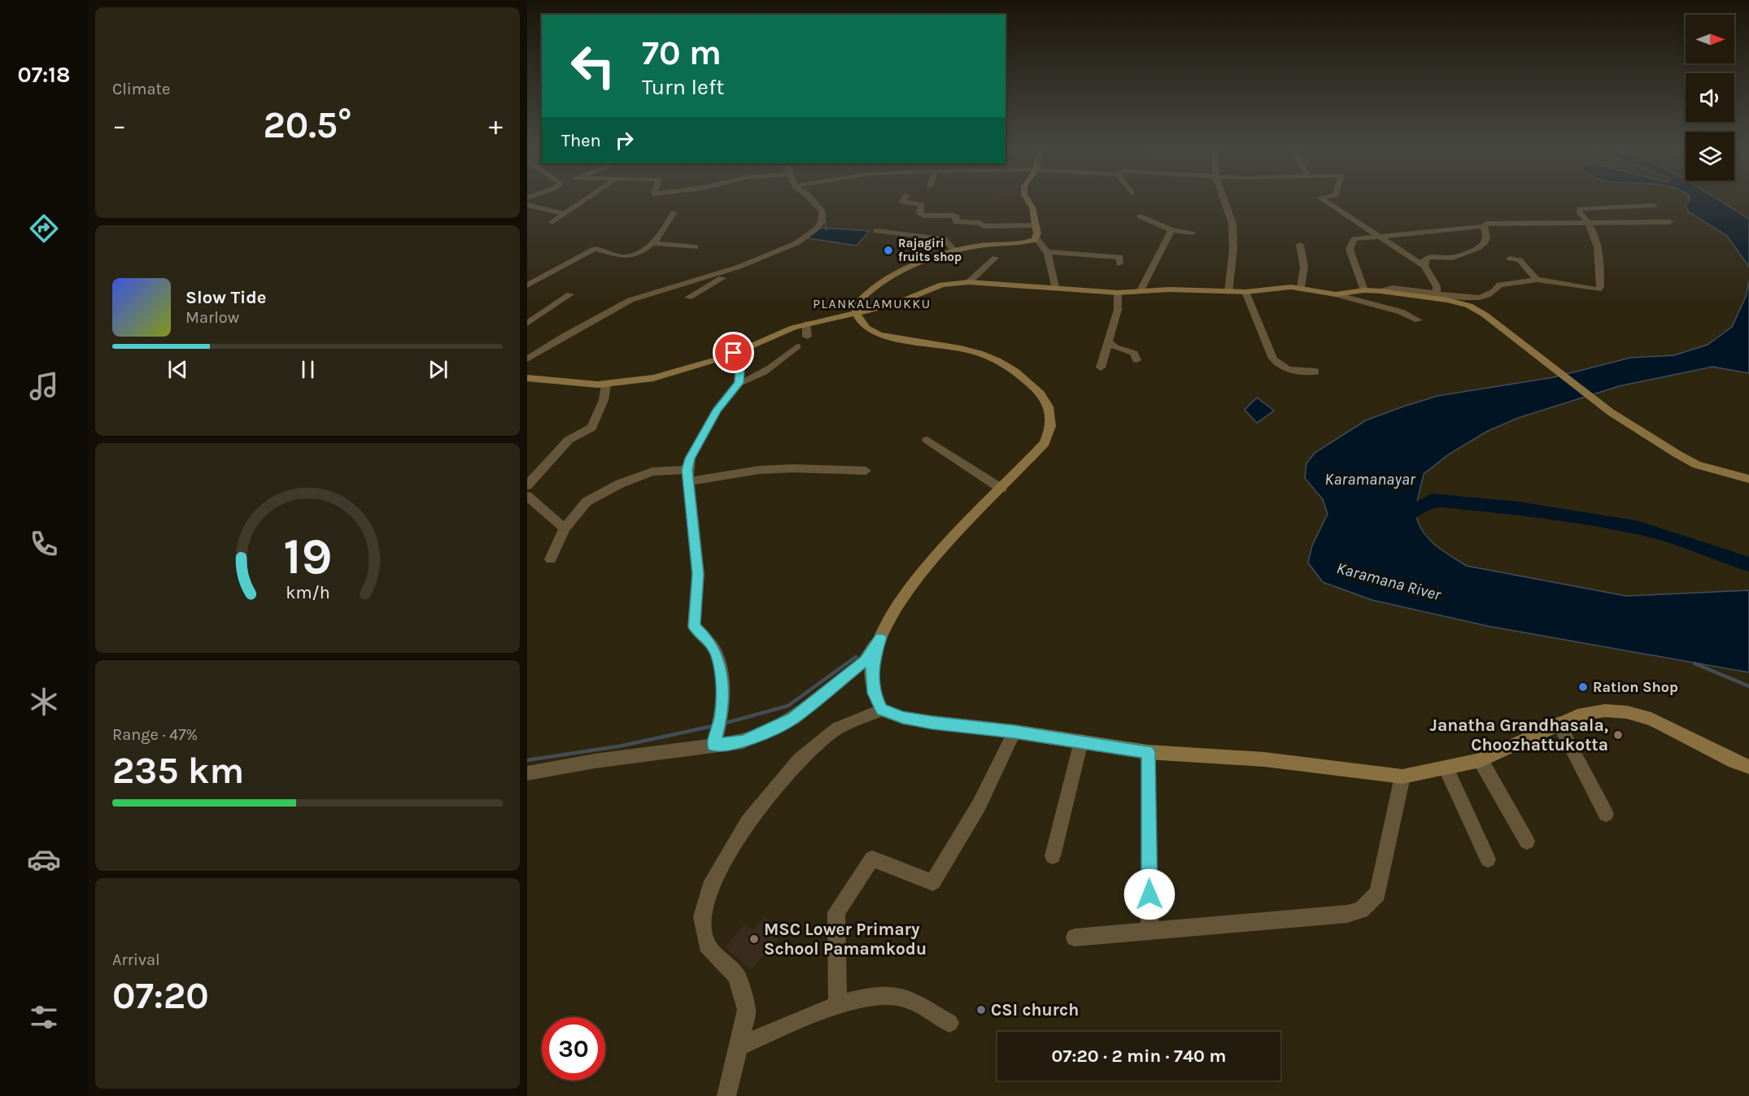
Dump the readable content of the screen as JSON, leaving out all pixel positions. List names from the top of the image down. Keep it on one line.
{"districts":["PLANKALAMUKKU"],"water":["Karamanayar","Karamana River"],"places":["Rajagiri fruits shop","Ration Shop","Janatha Grandhasala, Choozhattukotta","MSC Lower Primary School Pamamkodu","CSI church"],"north":"right","page":{"tabs":"07:18","tile":["Climate",["Range · 47%","235 km"],["Arrival","07:20"]],"turn":["70 m","Turn left"],"heat":["−","20.5°","+"],"then":"Then","song":["Slow Tide","Marlow"],"limit":"30","trip":"07:20 · 2 min · 740 m","gauge":["19","km/h"]}}
